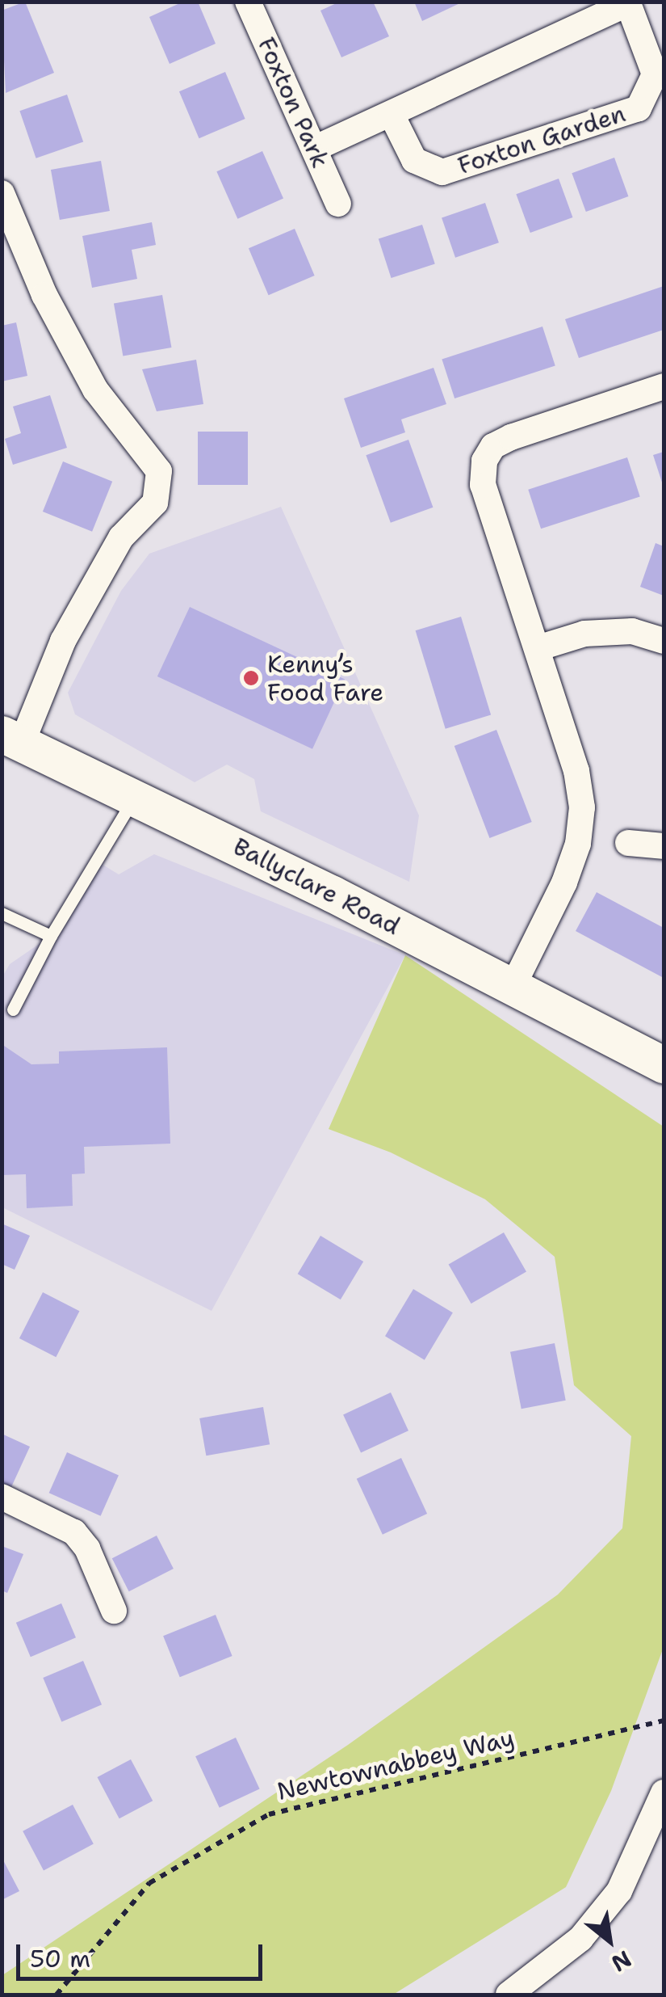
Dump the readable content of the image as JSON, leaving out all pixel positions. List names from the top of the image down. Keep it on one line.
{"streets":{"main road":["Ballyclare Road"],"street":["Foxton Park","Foxton Garden"],"path":["Newtownabbey Way"]},"crossings":[["Foxton Park","Foxton Garden"]],"places":["Kenny’s Food Fare"],"scale_bar":"50 m","north":"bottom right"}
